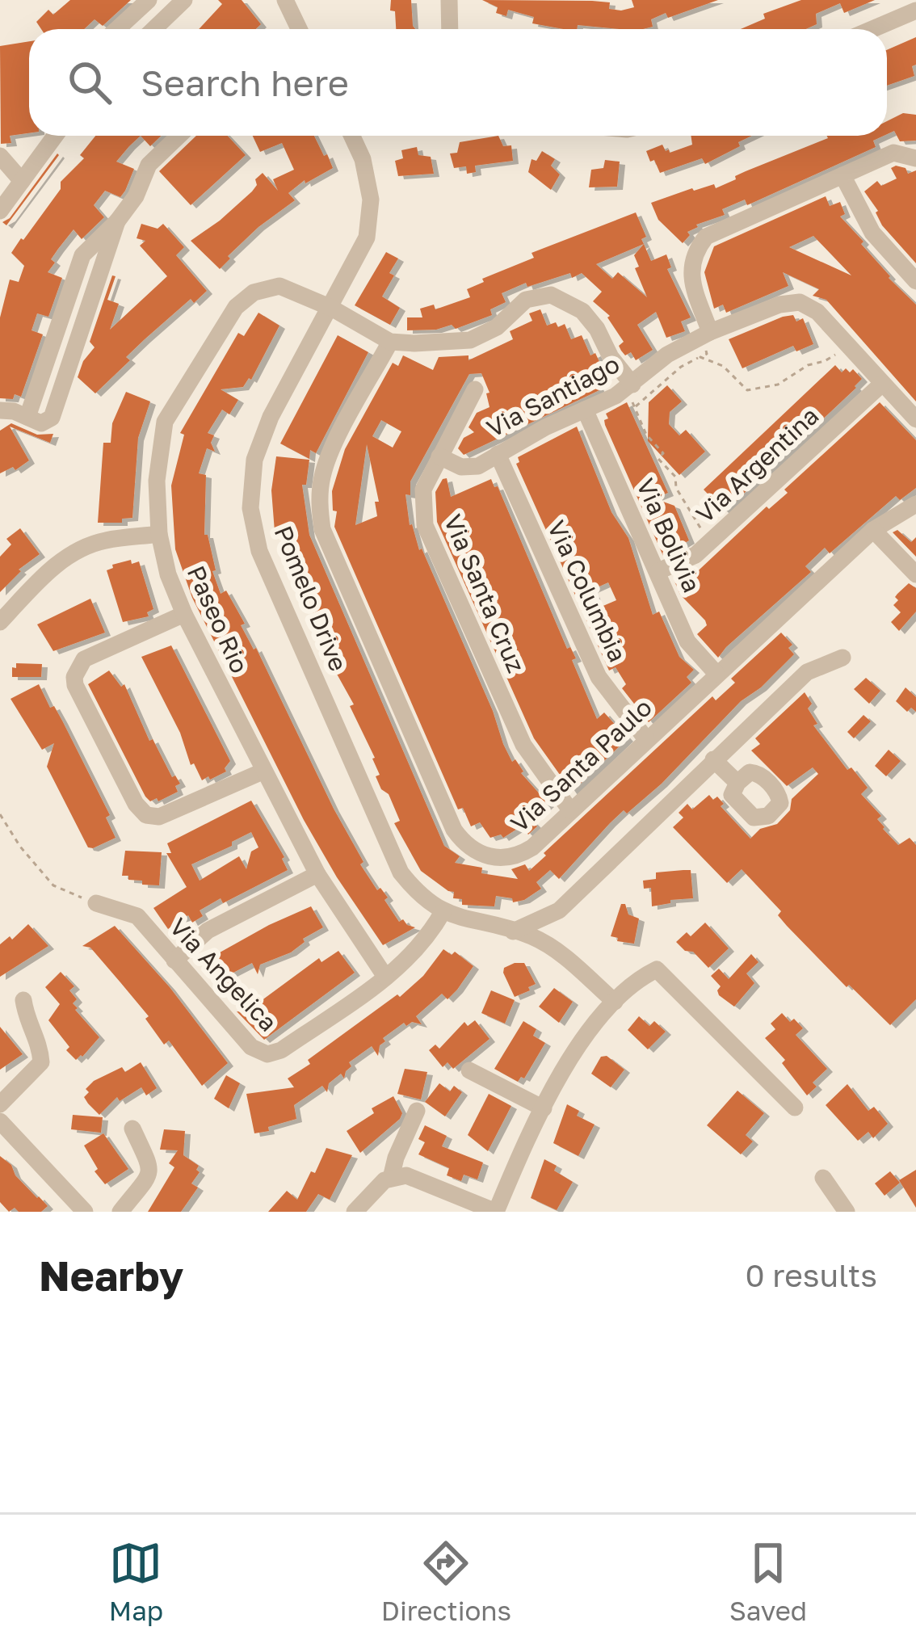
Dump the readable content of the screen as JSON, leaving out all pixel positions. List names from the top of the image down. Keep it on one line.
{"streets":{"street":["Via Santiago","Via Argentina","Via Bolivia","Via Columbia","Via Santa Cruz","Pomelo Drive","Paseo Rio","Via Santa Paulo","Via Angelica"]},"crossings":[["Via Santiago","Via Argentina"],["Via Santiago","Via Bolivia"],["Via Santiago","Via Columbia"],["Via Santiago","Via Santa Cruz"],["Via Argentina","Via Bolivia"],["Via Bolivia","Via Santa Paulo"],["Via Columbia","Via Santa Paulo"],["Via Santa Cruz","Via Santa Paulo"],["Pomelo Drive","Paseo Rio"],["Pomelo Drive","Via Angelica"],["Paseo Rio","Via Santa Paulo"],["Paseo Rio","Via Angelica"]],"page":{"search":"Search here","heading":["Nearby","0 results"],"nav":["Map","Directions","Saved"]}}
